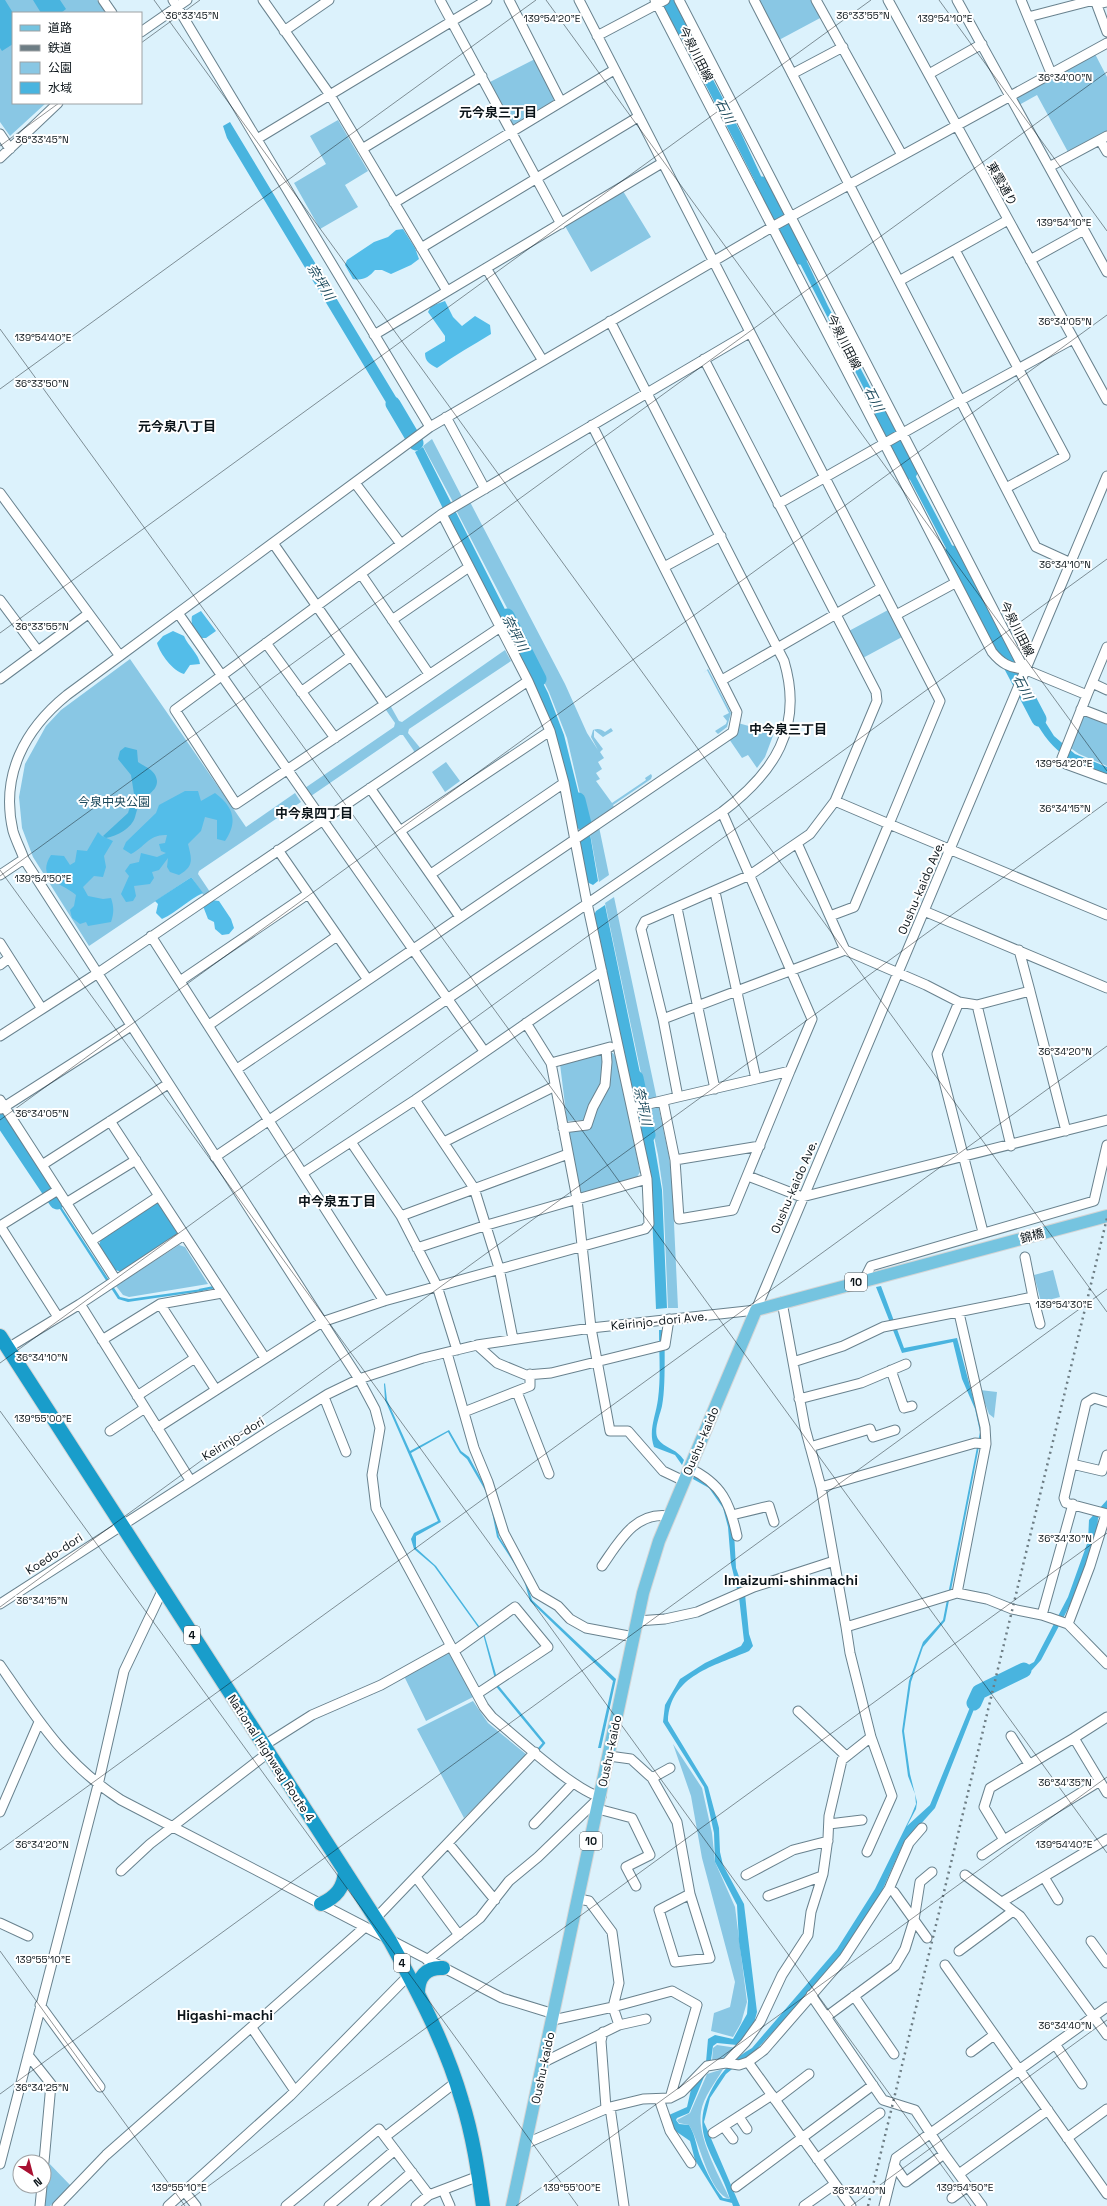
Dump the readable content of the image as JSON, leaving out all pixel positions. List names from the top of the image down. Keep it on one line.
{"streets":{"highway":["4","National Highway Route 4"],"main road":["錦橋","10","Keirinjo-dori Ave.","Oushu-kaido"],"street":["今泉川田線","東雲通り","Oushu-kaido Ave.","Keirinjo-dori","Koedo-dori"]},"crossings":[["今泉川田線","Oushu-kaido Ave."],["Oushu-kaido Ave.","Keirinjo-dori Ave."],["Oushu-kaido Ave.","Oushu-kaido"],["錦橋","Keirinjo-dori Ave."],["Keirinjo-dori Ave.","Keirinjo-dori"],["Keirinjo-dori Ave.","Oushu-kaido"],["Keirinjo-dori","Koedo-dori"],["Keirinjo-dori","National Highway Route 4"],["Koedo-dori","National Highway Route 4"]],"districts":["元今泉三丁目","元今泉八丁目","中今泉三丁目","中今泉四丁目","中今泉五丁目","Imaizumi-shinmachi","Higashi-machi"],"water":["石川","奈坪川"],"parks":["今泉中央公園"],"legend":["道路","鉄道","公園","水域"],"north":"bottom right","coordinates":["36°33'45\"N","36°33'55\"N","139°54'20\"E","139°54'10\"E","36°34'00\"N","36°34'05\"N","139°54'40\"E","36°33'50\"N","36°34'10\"N","36°34'15\"N","139°54'50\"E","36°34'20\"N","139°54'30\"E","139°55'00\"E","36°34'30\"N","36°34'35\"N","139°55'10\"E","36°34'40\"N","36°34'25\"N"]}
